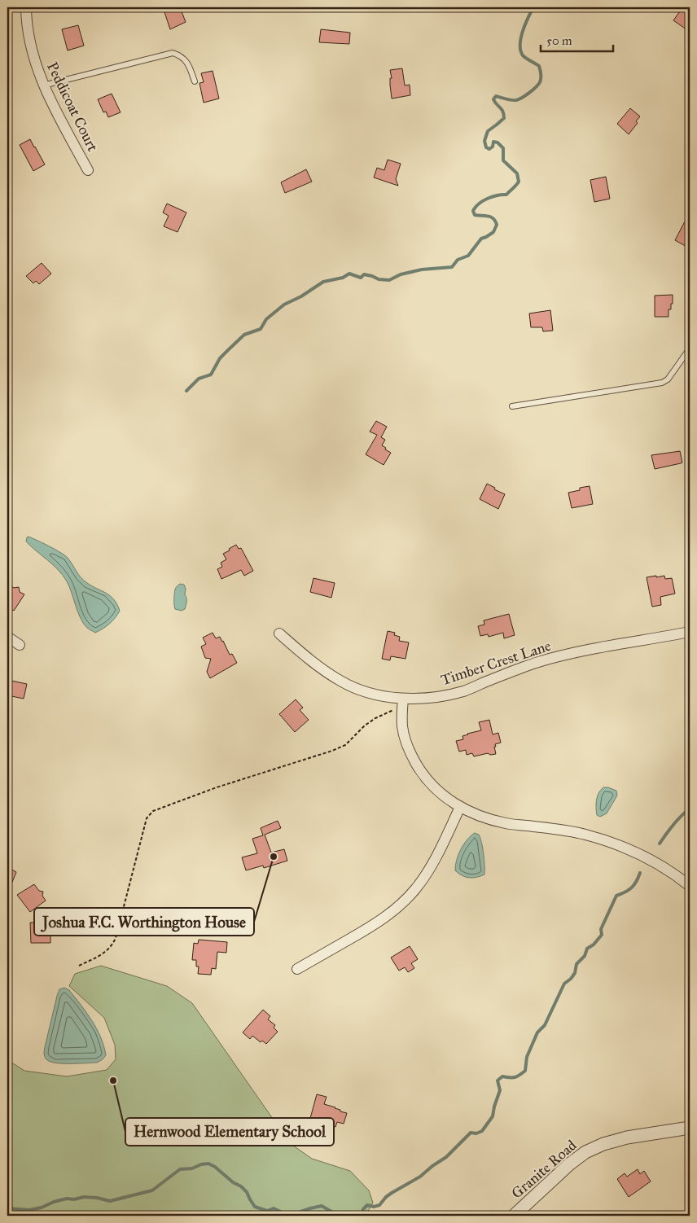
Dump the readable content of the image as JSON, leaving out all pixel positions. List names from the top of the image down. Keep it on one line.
{"streets":{"street":["Peddicoat Court","Timber Crest Lane","Granite Road"]},"places":["Joshua F.C. Worthington House","Hernwood Elementary School"],"scale_bar":"50 m"}
